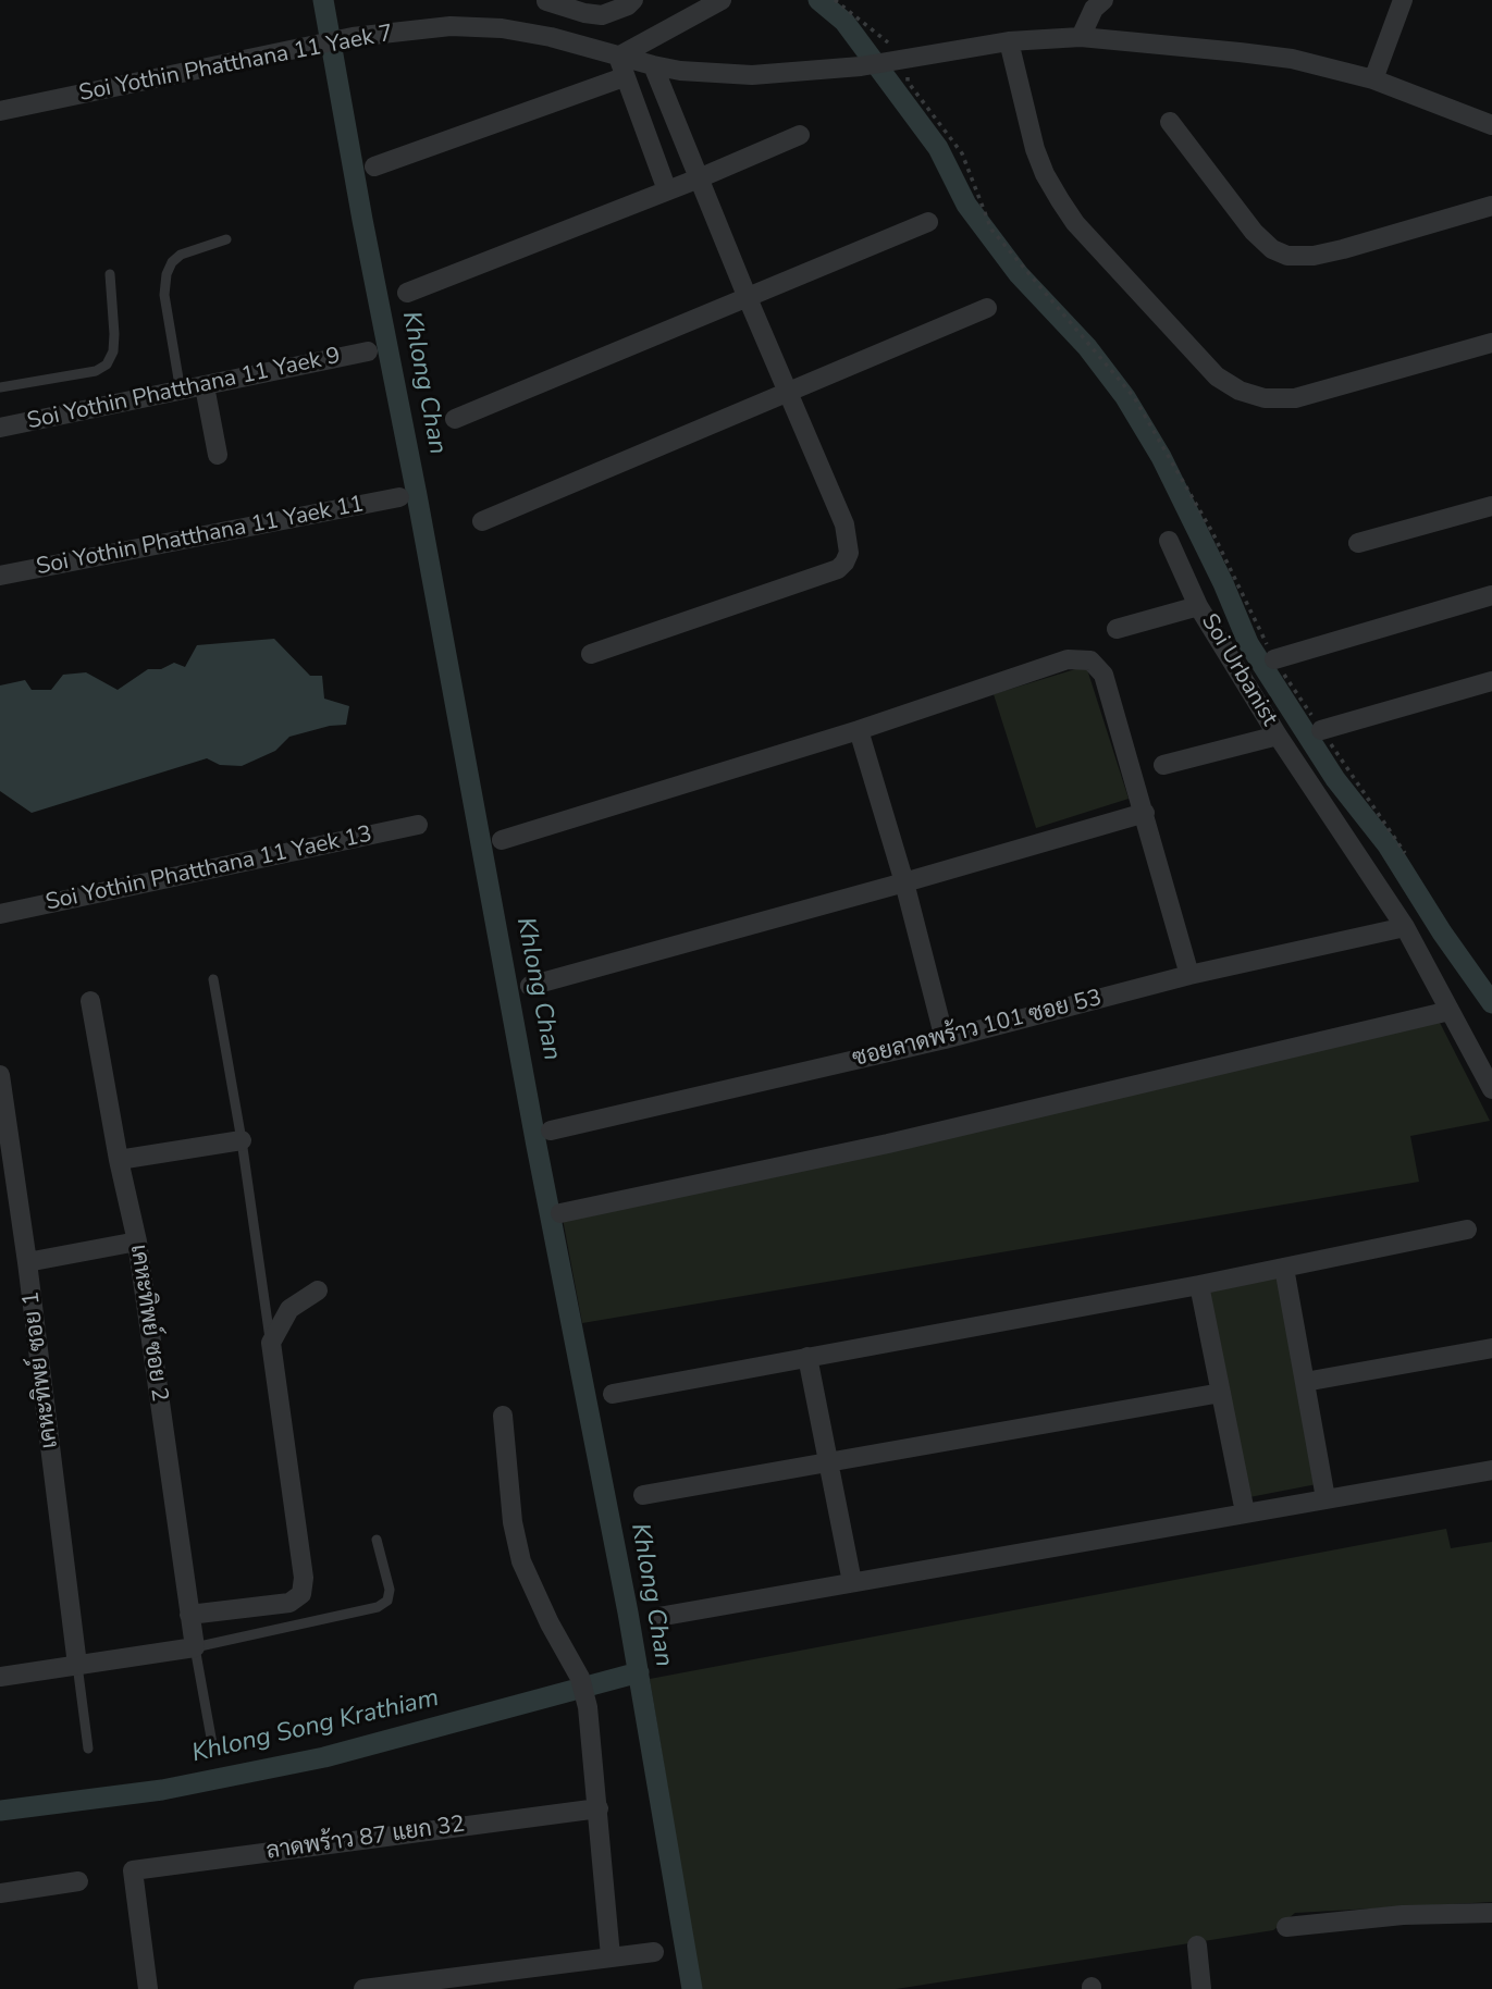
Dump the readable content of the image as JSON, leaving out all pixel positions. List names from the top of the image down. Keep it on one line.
{"streets":{"street":["Soi Yothin Phatthana 11 Yaek 7","Soi Yothin Phatthana 11 Yaek 9","Soi Yothin Phatthana 11 Yaek 11","Soi Urbanist","Soi Yothin Phatthana 11 Yaek 13","ซอยลาดพร้าว 101 ซอย 53","เคหะทิพย์ ซอย 2","เคหะทิพย์ ซอย 1","ลาดพร้าว 87 แยก 32"]},"crossings":[["Soi Urbanist","ซอยลาดพร้าว 101 ซอย 53"]],"water":["Khlong Chan","Khlong Song Krathiam"]}
